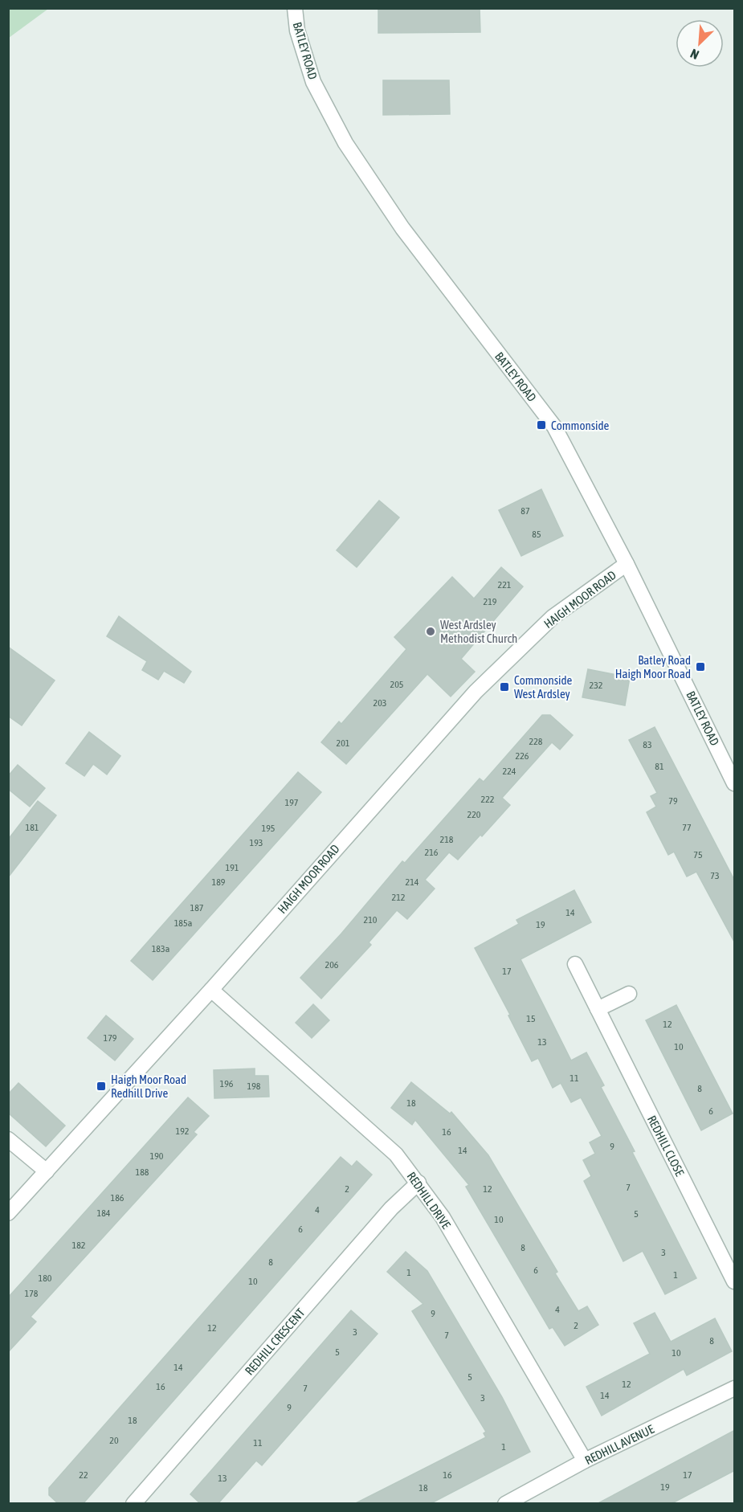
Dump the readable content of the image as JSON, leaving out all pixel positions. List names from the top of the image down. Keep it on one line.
{"streets":{"street":["BATLEY ROAD","HAIGH MOOR ROAD","REDHILL CLOSE","REDHILL DRIVE","REDHILL CRESCENT","REDHILL AVENUE"]},"crossings":[["BATLEY ROAD","HAIGH MOOR ROAD"],["HAIGH MOOR ROAD","REDHILL DRIVE"],["REDHILL DRIVE","REDHILL CRESCENT"],["REDHILL DRIVE","REDHILL AVENUE"]],"places":{"transit":["Commonside","Batley Road Haigh Moor Road","Commonside West Ardsley","Haigh Moor Road Redhill Drive"],"other":["West Ardsley Methodist Church"]},"house_numbers":["87","85","221","219","205","232","203","228","201","83","226","81","224","222","79","197","220","181","77","195","218","193","216","75","191","73","189","214","212","187","14","210","185a","19","183a","206","17","15","12","179","13","10","11","196","198","8","18","6","192","16","9","14","190","188","7","2","12","186","4","184","5","10","6","182","8","3","8","6","1","1","180","10","178","4","9","2","12","3","7","8","5","10","14","5","12","16","7","14","3","9","18","20","11","1","22","16","17","13","19","18"],"north":"bottom left"}
